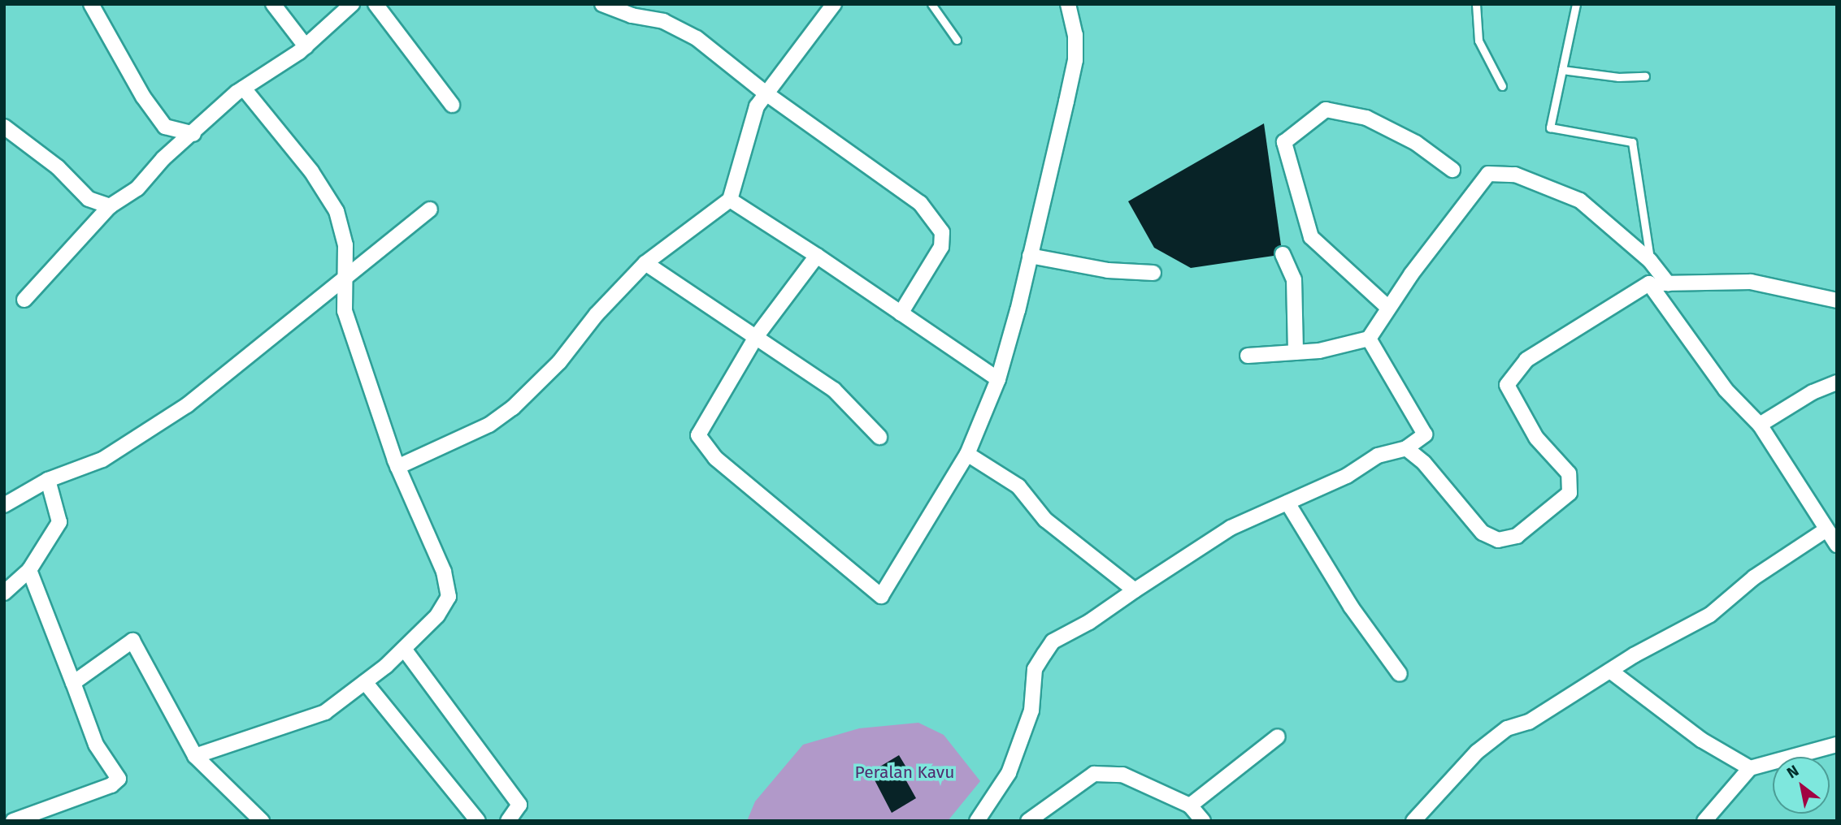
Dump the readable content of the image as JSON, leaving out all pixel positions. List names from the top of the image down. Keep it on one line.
{"parks":["Peralan Kavu"],"north":"top left"}
